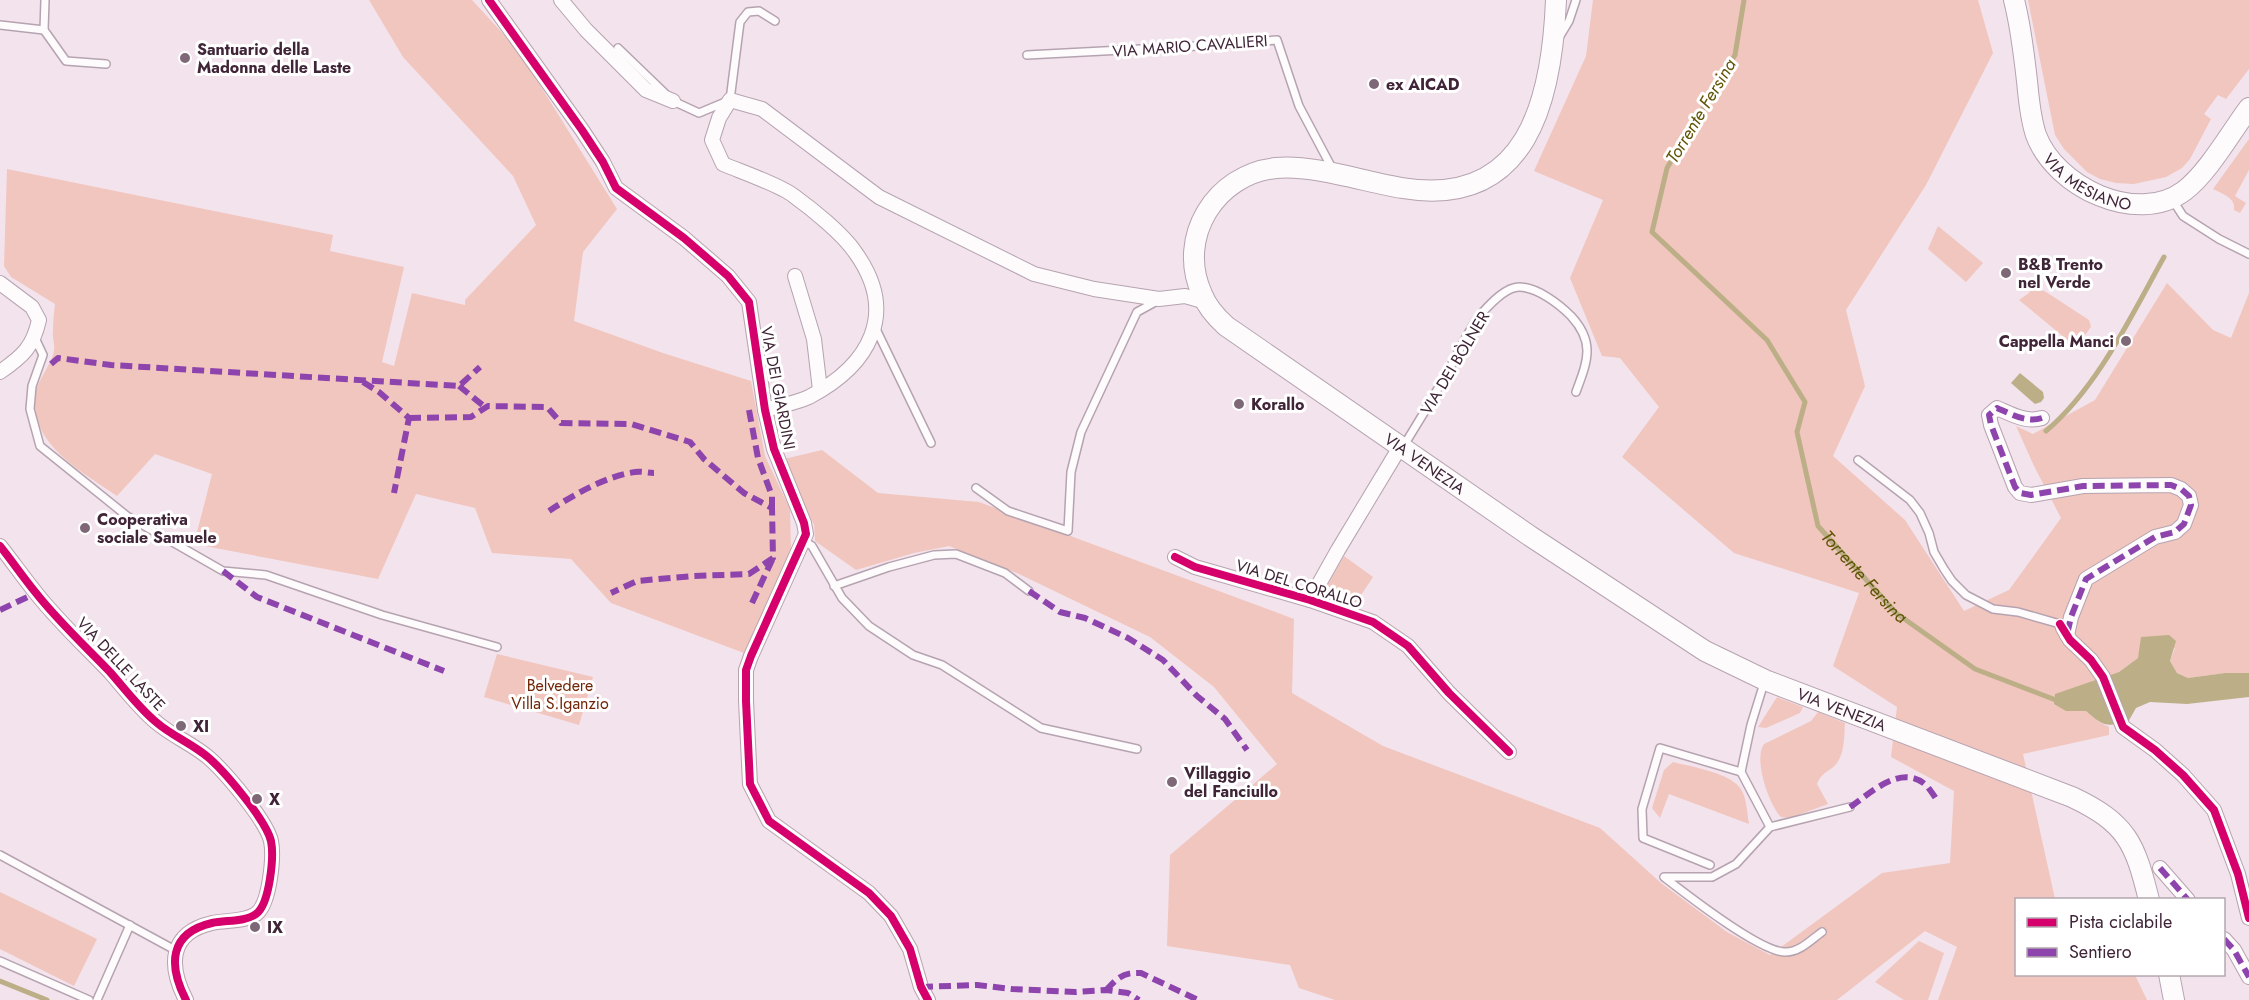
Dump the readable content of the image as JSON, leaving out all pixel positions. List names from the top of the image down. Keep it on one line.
{"streets":{"main road":["VIA MESIANO","VIA VENEZIA"],"street":["VIA DEI GIARDINI","VIA DEL CORALLO","VIA DELLE LASTE"],"lane":["VIA MARIO CAVALIERI","VIA DEI BÒLNER"]},"crossings":[["VIA MARIO CAVALIERI","VIA VENEZIA"],["VIA DEI BÒLNER","VIA VENEZIA"],["VIA DEI BÒLNER","VIA DEL CORALLO"],["VIA VENEZIA","VIA DEL CORALLO"]],"water":["Torrente Fersina"],"parks":["Belvedere Villa S.Iganzio"],"places":["Santuario della Madonna delle Laste","ex AICAD","B&B Trento nel Verde","Cappella Manci","Korallo","Cooperativa sociale Samuele","XI","Villaggio del Fanciullo","X","IX"],"legend":["Pista ciclabile","Sentiero"]}
